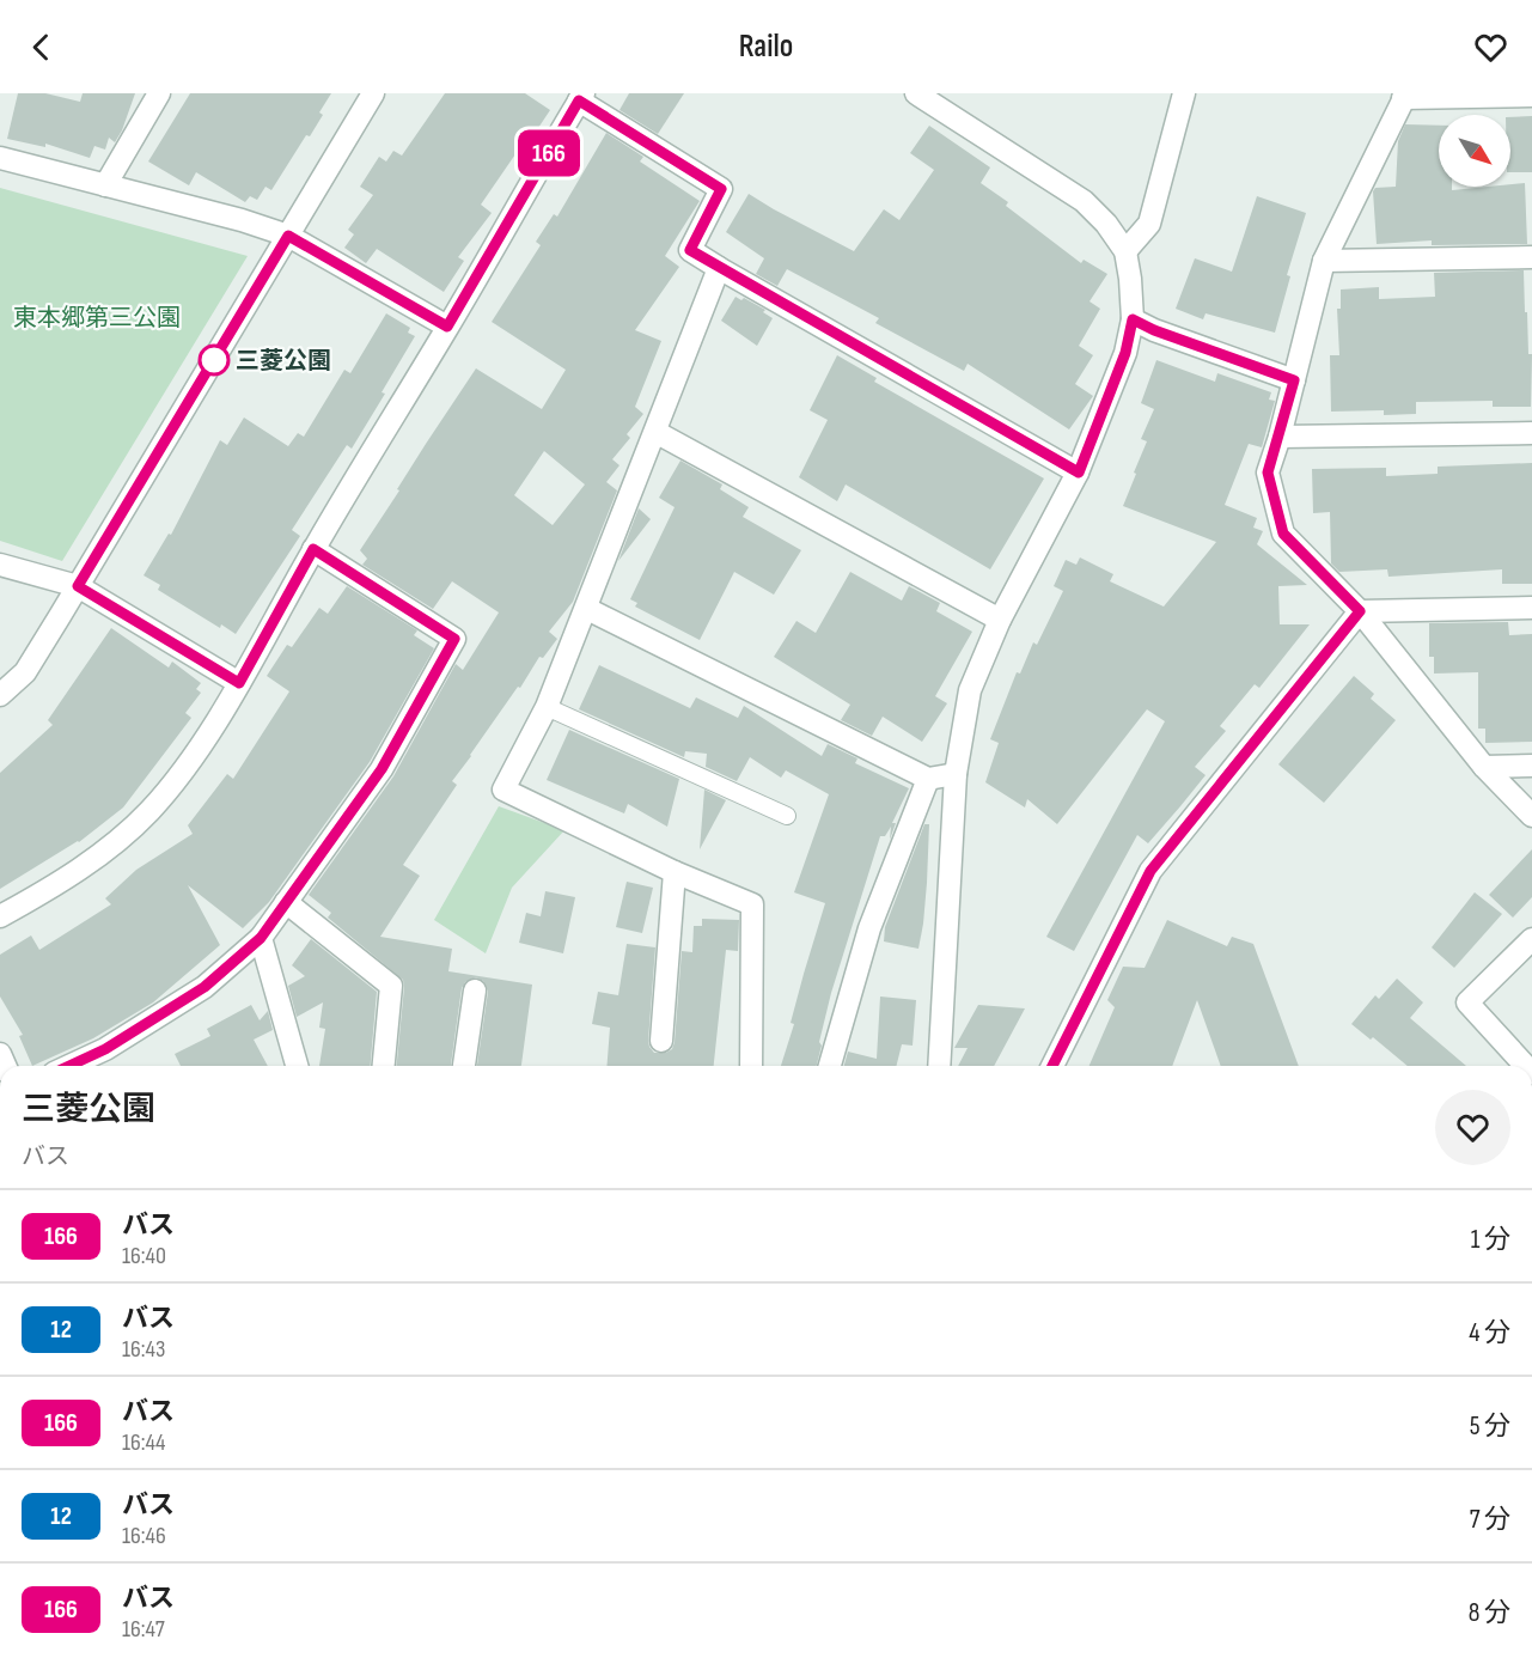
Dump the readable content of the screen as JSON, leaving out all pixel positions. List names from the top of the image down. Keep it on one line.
{"parks":["東本郷第三公園"],"places":["三菱公園"],"lines":["bus line 166"],"north":"bottom right","page":{"header":"Railo","on_map":"166","heading":["三菱公園","バス"],"list":[{"mark":"166","name":"バス","note":"16:40","value":"1 分"},{"mark":"12","name":"バス","note":"16:43","value":"4 分"},{"mark":"166","name":"バス","note":"16:44","value":"5 分"},{"mark":"12","name":"バス","note":"16:46","value":"7 分"},{"mark":"166","name":"バス","note":"16:47","value":"8 分"}]}}
